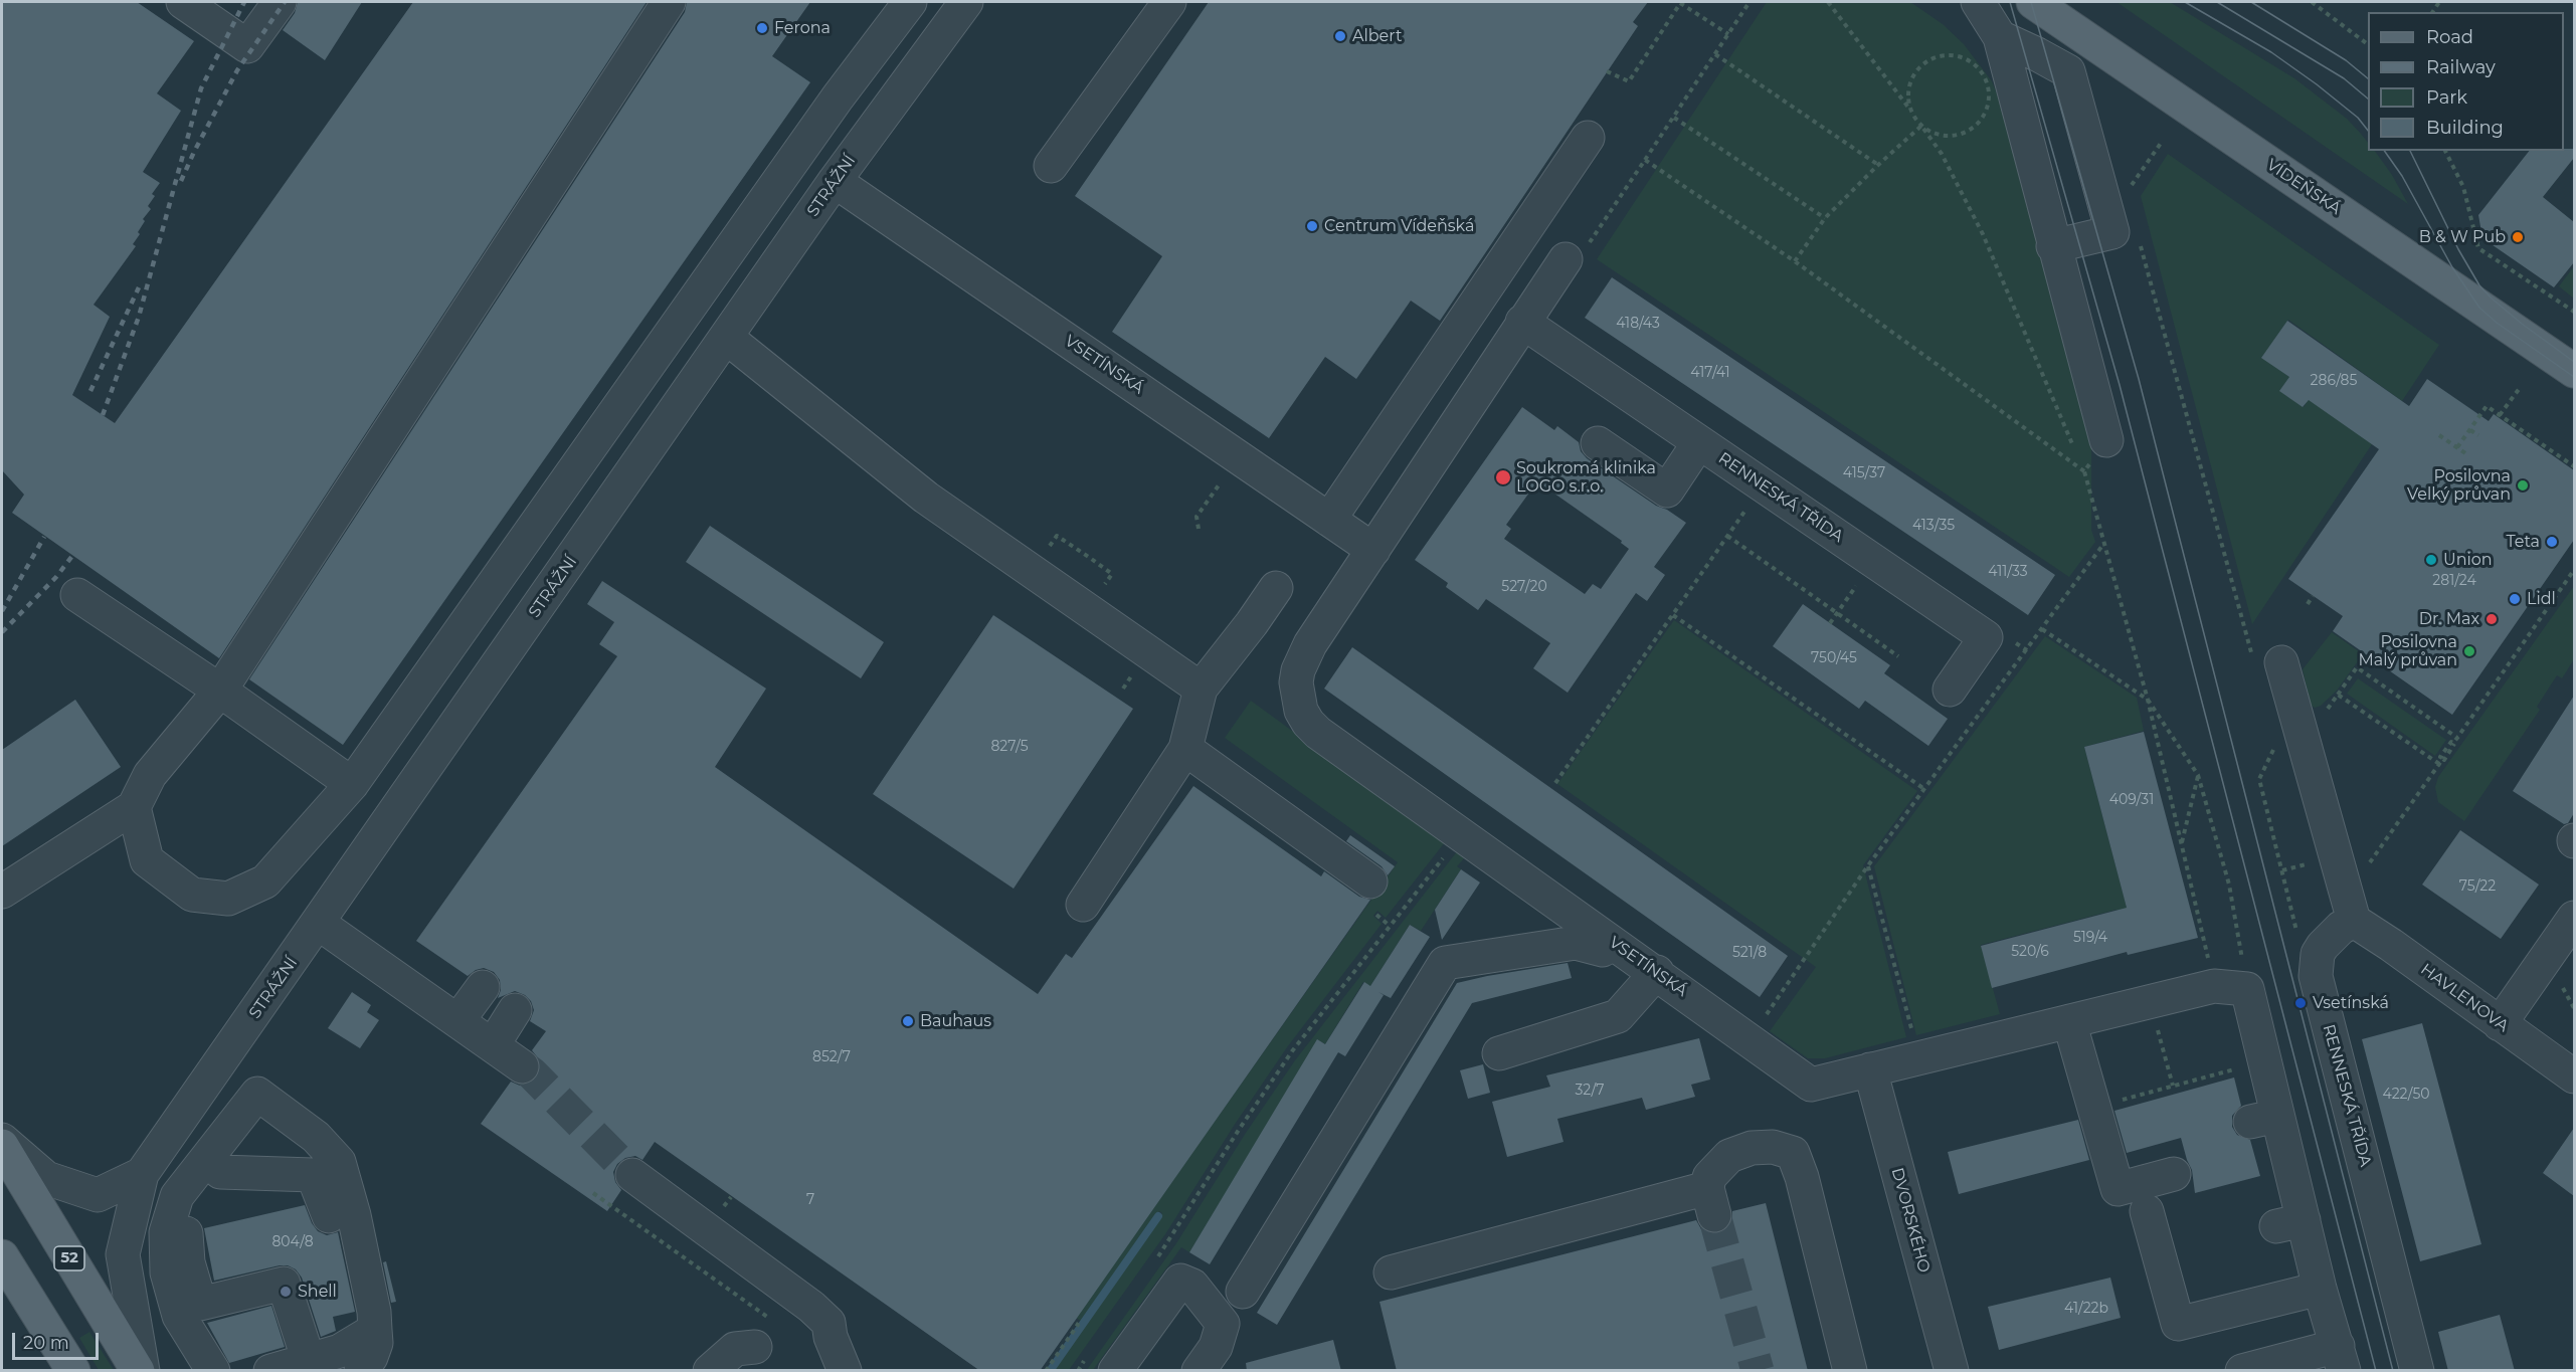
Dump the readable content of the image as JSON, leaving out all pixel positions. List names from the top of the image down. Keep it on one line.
{"streets":{"main road":["VÍDEŇSKÁ","52"],"street":["STRÁŽNÍ","VSETÍNSKÁ","RENNESKÁ TŘÍDA","HAVLENOVA","DVORSKÉHO"]},"crossings":[["STRÁŽNÍ","VSETÍNSKÁ"],["VSETÍNSKÁ","RENNESKÁ TŘÍDA"],["VSETÍNSKÁ","DVORSKÉHO"],["RENNESKÁ TŘÍDA","HAVLENOVA"]],"places":["Ferona","Albert","Centrum Vídeňská","B & W Pub","Soukromá klinika LOGO s.r.o.","Posilovna Velký průvan","Teta","Union","Lidl","Dr. Max","Posilovna Malý průvan","Vsetínská","Bauhaus","Shell"],"house_numbers":["418/43","417/41","286/85","415/37","413/35","411/33","281/24","527/20","750/45","827/5","409/31","75/22","519/4","520/6","521/8","852/7","32/7","422/50","7","804/8","41/22b"],"legend":["Road","Railway","Park","Building"],"scale_bar":"20 m"}
